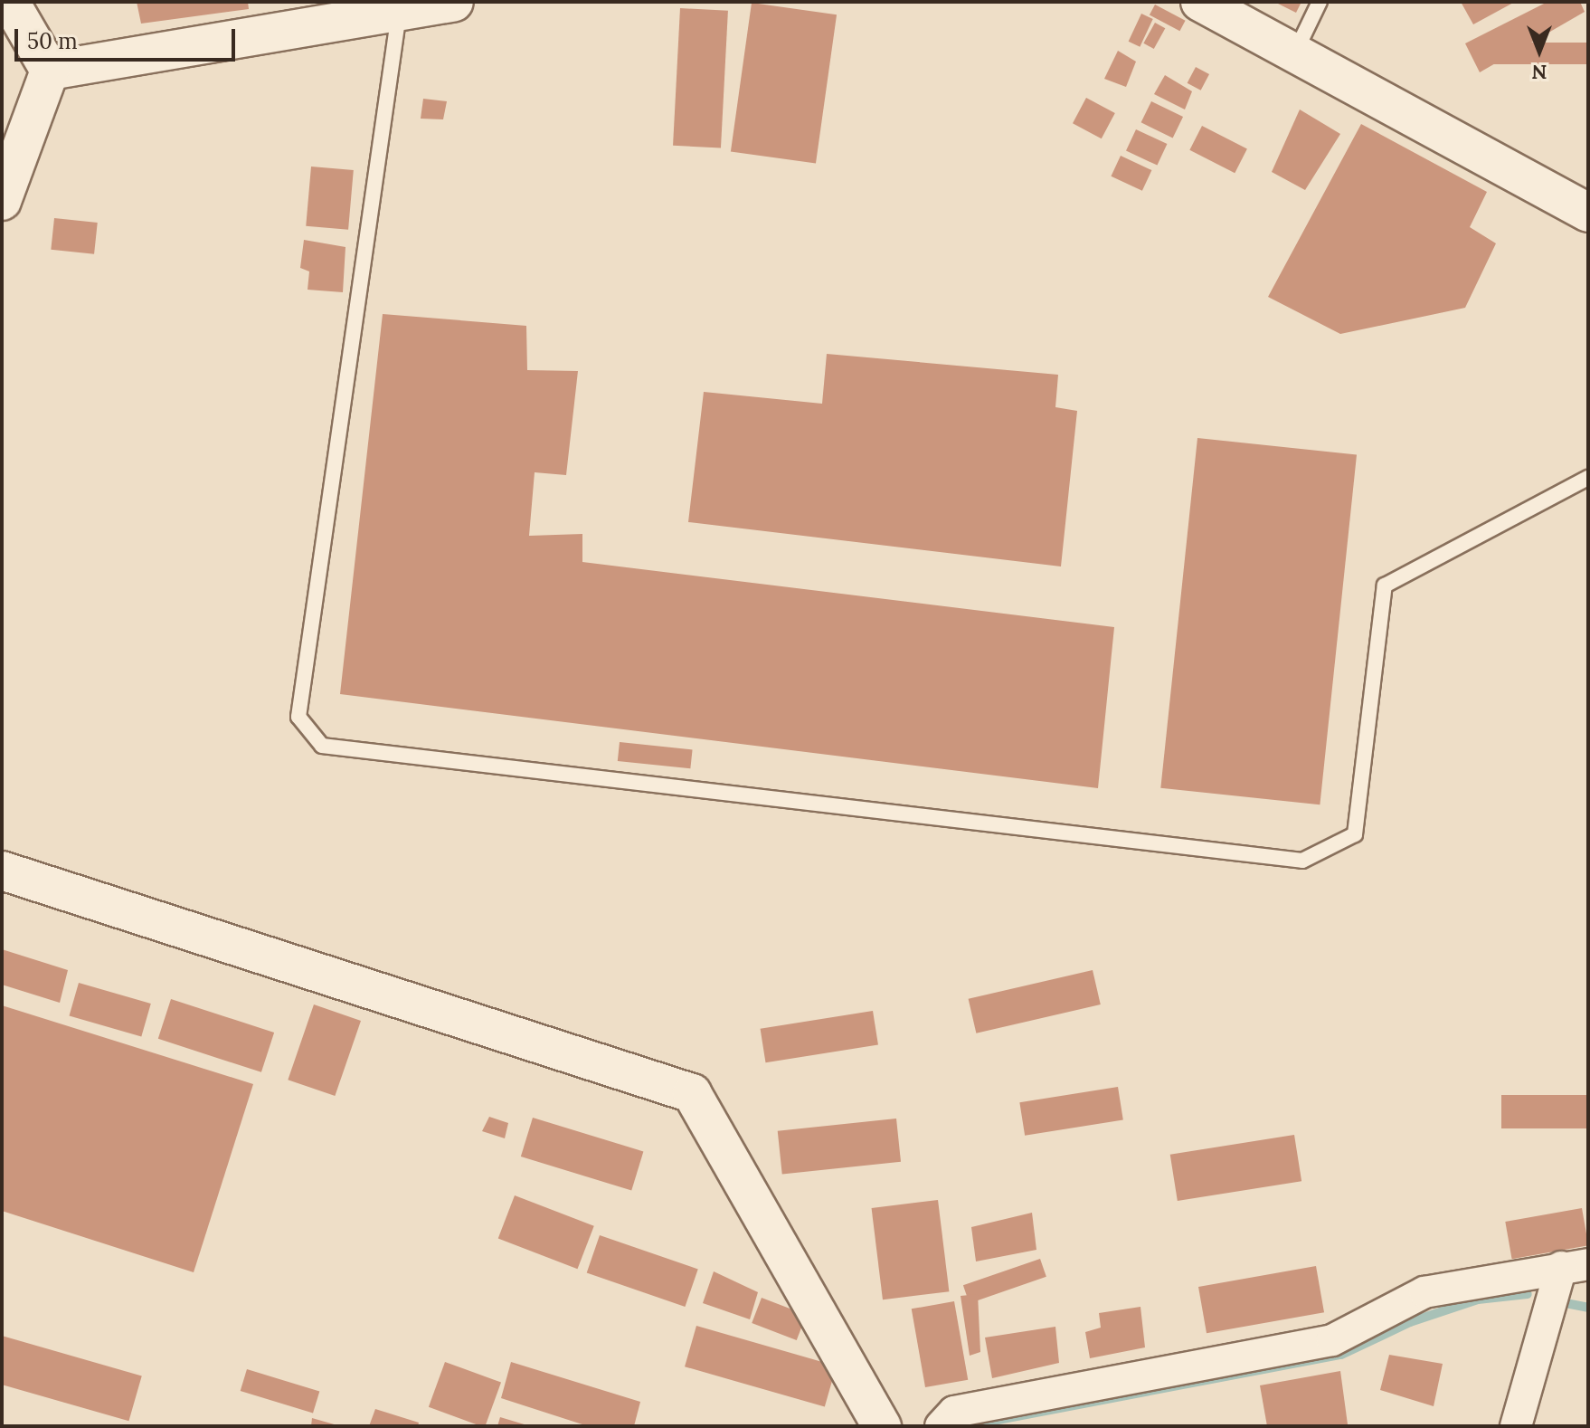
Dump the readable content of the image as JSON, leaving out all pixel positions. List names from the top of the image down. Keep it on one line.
{"scale_bar":"50 m","north":"bottom"}
